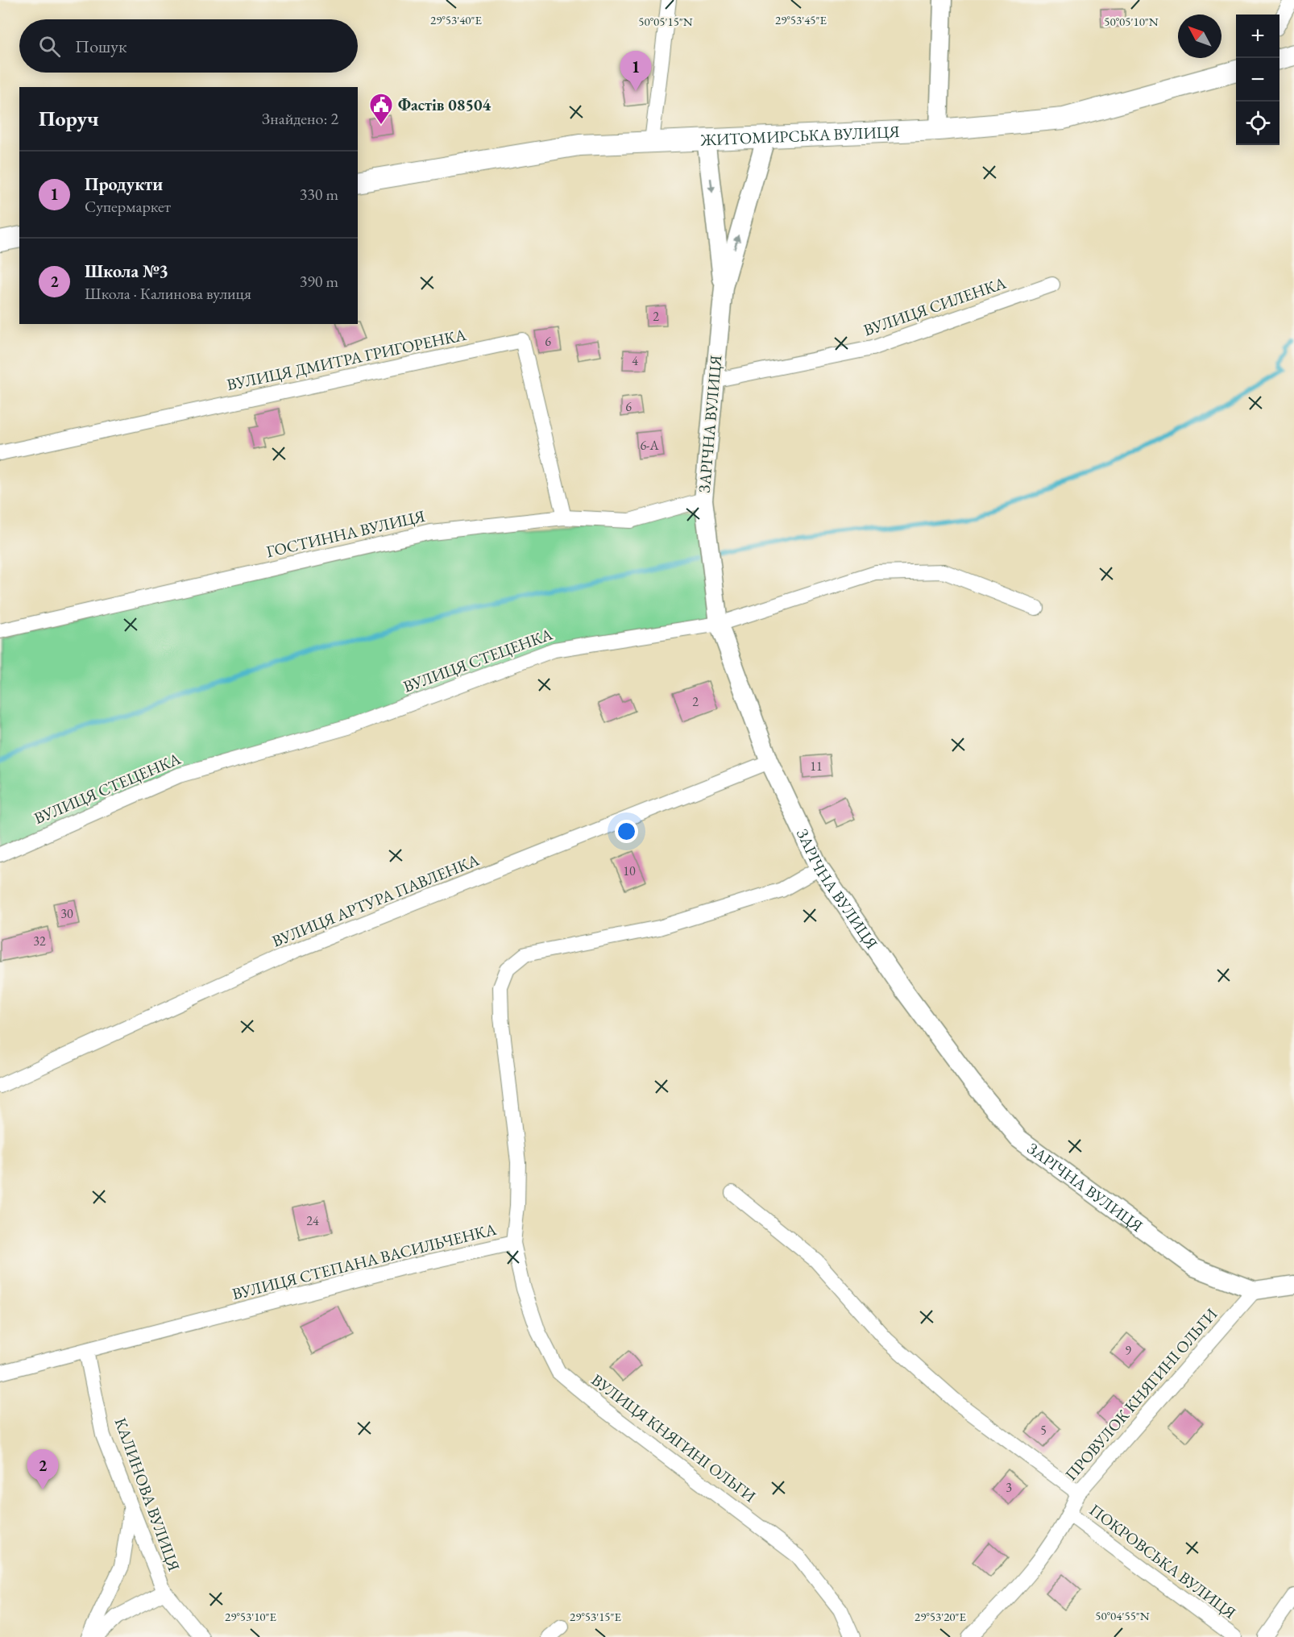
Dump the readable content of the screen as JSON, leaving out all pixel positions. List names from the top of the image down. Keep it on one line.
{"streets":{"main road":["ЖИТОМИРСЬКА ВУЛИЦЯ"],"street":["ВУЛИЦЯ СИЛЕНКА","ВУЛИЦЯ ДМИТРА ГРИГОРЕНКА","ЗАРІЧНА ВУЛИЦЯ","ГОСТИННА ВУЛИЦЯ","ВУЛИЦЯ СТЕЦЕНКА","ВУЛИЦЯ АРТУРА ПАВЛЕНКА","ВУЛИЦЯ СТЕПАНА ВАСИЛЬЧЕНКА","ПРОВУЛОК КНЯГИНІ ОЛЬГИ","ВУЛИЦЯ КНЯГИНІ ОЛЬГИ","КАЛИНОВА ВУЛИЦЯ","ПОКРОВСЬКА ВУЛИЦЯ"]},"crossings":[["ЖИТОМИРСЬКА ВУЛИЦЯ","ЗАРІЧНА ВУЛИЦЯ"],["ВУЛИЦЯ СИЛЕНКА","ЗАРІЧНА ВУЛИЦЯ"],["ВУЛИЦЯ ДМИТРА ГРИГОРЕНКА","ГОСТИННА ВУЛИЦЯ"],["ЗАРІЧНА ВУЛИЦЯ","ГОСТИННА ВУЛИЦЯ"],["ЗАРІЧНА ВУЛИЦЯ","ВУЛИЦЯ СТЕЦЕНКА"],["ЗАРІЧНА ВУЛИЦЯ","ВУЛИЦЯ АРТУРА ПАВЛЕНКА"],["ЗАРІЧНА ВУЛИЦЯ","ВУЛИЦЯ СТЕПАНА ВАСИЛЬЧЕНКА"],["ЗАРІЧНА ВУЛИЦЯ","ПРОВУЛОК КНЯГИНІ ОЛЬГИ"],["ВУЛИЦЯ СТЕПАНА ВАСИЛЬЧЕНКА","ВУЛИЦЯ КНЯГИНІ ОЛЬГИ"],["ВУЛИЦЯ СТЕПАНА ВАСИЛЬЧЕНКА","КАЛИНОВА ВУЛИЦЯ"],["ПРОВУЛОК КНЯГИНІ ОЛЬГИ","ПОКРОВСЬКА ВУЛИЦЯ"]],"places":{"public building":["Фастів 08504"]},"house_numbers":["2","6","4","6","6-А","2","11","10","30","32","24","9","5","3"],"north":"top left","page":{"map_buttons":["+","−"],"search":"Пошук","pins":["1","2"],"heading":["Поруч","Знайдено: 2"],"list":[{"mark":"1","name":"Продукти","note":"Супермаркет","value":"330 m"},{"mark":"2","name":"Школа №3","note":"Школа · Калинова вулиця","value":"390 m"}]},"coordinates":["29°53'40\"E","29°53'45\"E","50°05'15\"N","50°05'10\"N","50°04'55\"N","29°53'10\"E","29°53'15\"E","29°53'20\"E"]}
